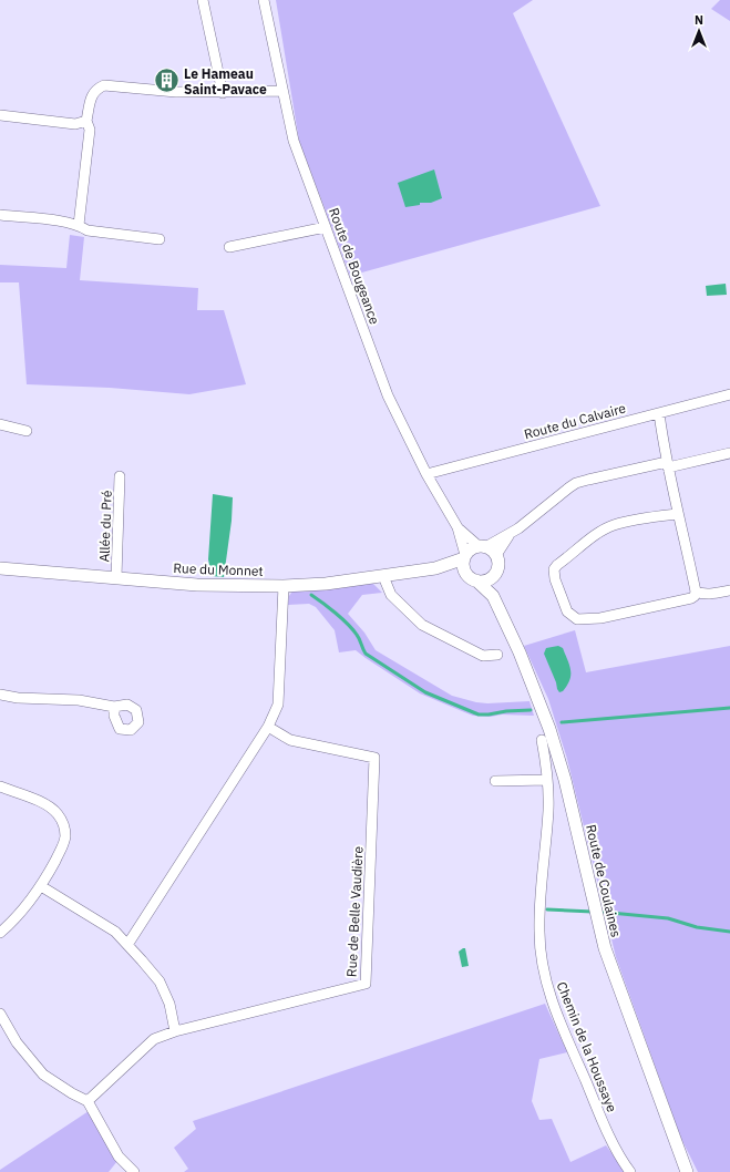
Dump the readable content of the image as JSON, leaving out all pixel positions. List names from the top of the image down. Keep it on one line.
{"streets":{"street":["Route de Bougeance","Route du Calvaire","Allée du Pré","Rue du Monnet","Route de Coulaines","Rue de Belle Vaudière","Chemin de la Houssaye"]},"crossings":[["Route de Bougeance","Route du Calvaire"],["Route de Bougeance","Rue du Monnet"],["Route de Bougeance","Route de Coulaines"],["Allée du Pré","Rue du Monnet"],["Rue du Monnet","Route de Coulaines"]],"places":{"building":["Le Hameau Saint-Pavace"]},"north":"top"}
